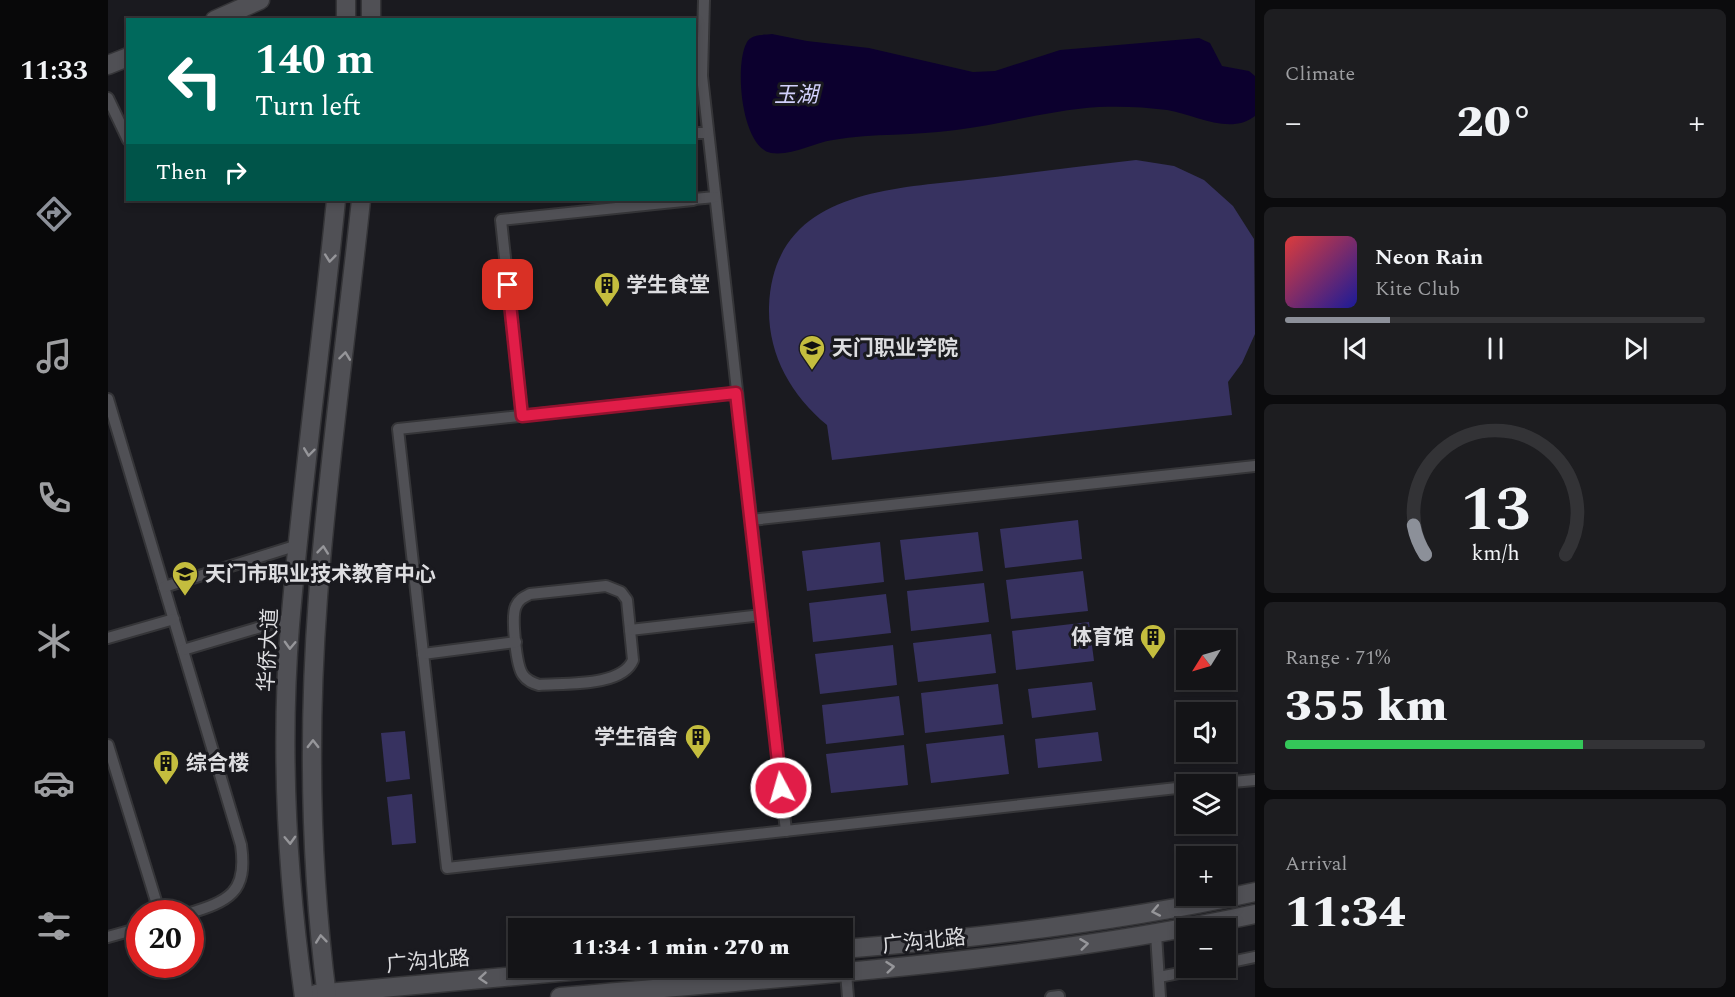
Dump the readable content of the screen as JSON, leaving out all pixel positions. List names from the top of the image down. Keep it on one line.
{"streets":{"street":["华侨大道","广沟北路"]},"crossings":[["华侨大道","广沟北路"]],"water":["玉湖"],"places":{"building":["学生食堂","体育馆","学生宿舍","综合楼"],"school or university":["天门职业学院","天门市职业技术教育中心"]},"north":"bottom left","page":{"tabs":"11:33","tile":["Climate",["Range · 71%","355 km"],["Arrival","11:34"]],"turn":["140 m","Turn left"],"heat":["−","20°","+"],"then":"Then","song":["Neon Rain","Kite Club"],"map_buttons":["+","−"],"limit":"20","trip":"11:34 · 1 min · 270 m","gauge":["13","km/h"]}}
